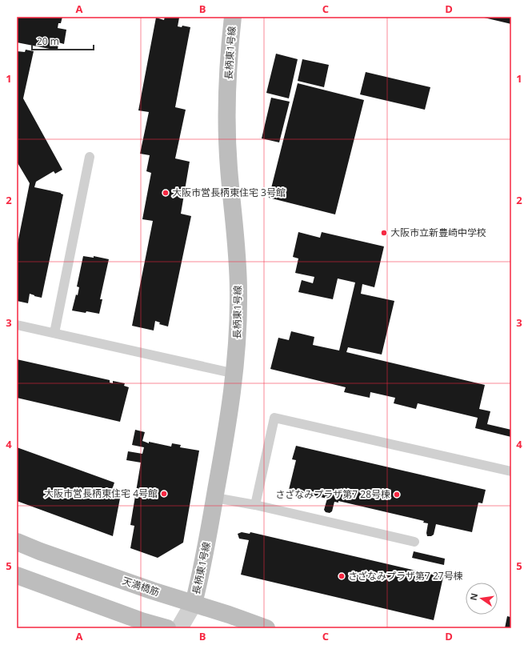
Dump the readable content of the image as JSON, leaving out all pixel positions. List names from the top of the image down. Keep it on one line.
{"streets":{"street":["長柄東1号線","天満橋筋"]},"crossings":[["長柄東1号線","天満橋筋"]],"places":["大阪市営長柄東住宅 3号館","大阪市立新豊崎中学校","大阪市営長柄東住宅 4号館","さざなみプラザ第7 28号棟","さざなみプラザ第7 27号棟"],"scale_bar":"20 m","north":"left","grid":{"columns":["A","B","C","D"],"rows":["1","2","3","4","5"]}}
